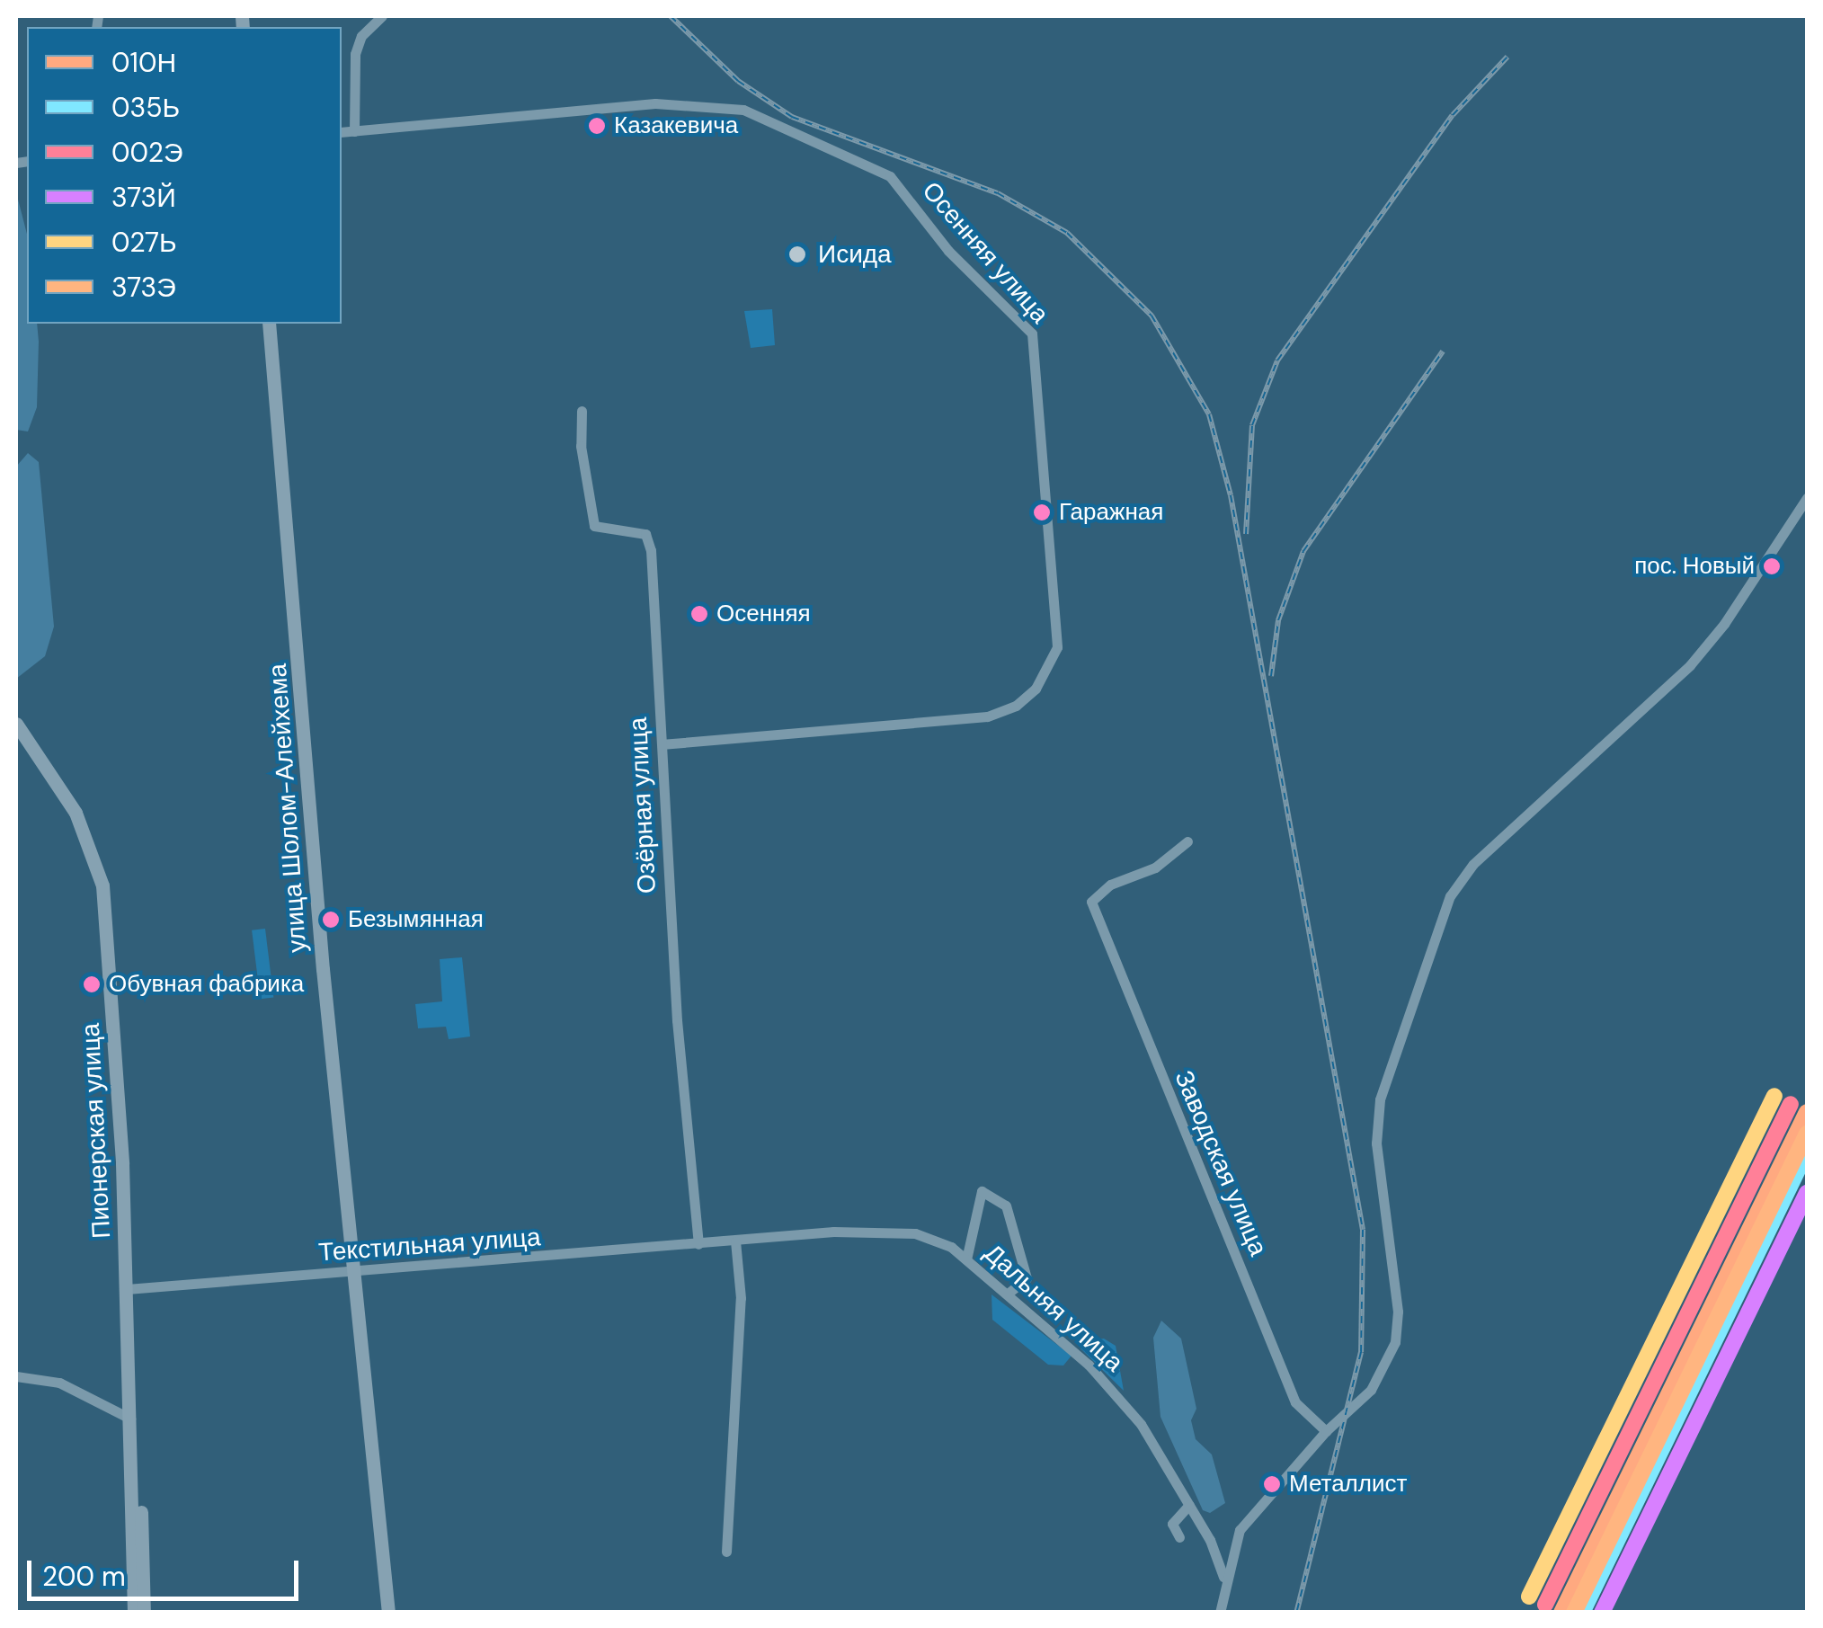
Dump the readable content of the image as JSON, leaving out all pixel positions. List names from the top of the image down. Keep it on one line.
{"streets":{"main road":["улица Шолом-Алейхема","Пионерская улица"],"street":["Осенняя улица","Озёрная улица","Заводская улица","Текстильная улица","Дальняя улица"]},"crossings":[["Осенняя улица","Озёрная улица"],["Озёрная улица","Текстильная улица"],["улица Шолом-Алейхема","Текстильная улица"],["Пионерская улица","Текстильная улица"],["Текстильная улица","Дальняя улица"]],"places":["Казакевича","Исида","Гаражная","пос. Новый","Осенняя","Безымянная","Обувная фабрика","Металлист"],"lines":["transit line 027Ь","transit line 002Э","transit line 010Н","transit line 373Э","transit line 035Ь","transit line 373Й"],"legend":["010Н","035Ь","002Э","373Й","027Ь","373Э"],"scale_bar":"200 m"}
